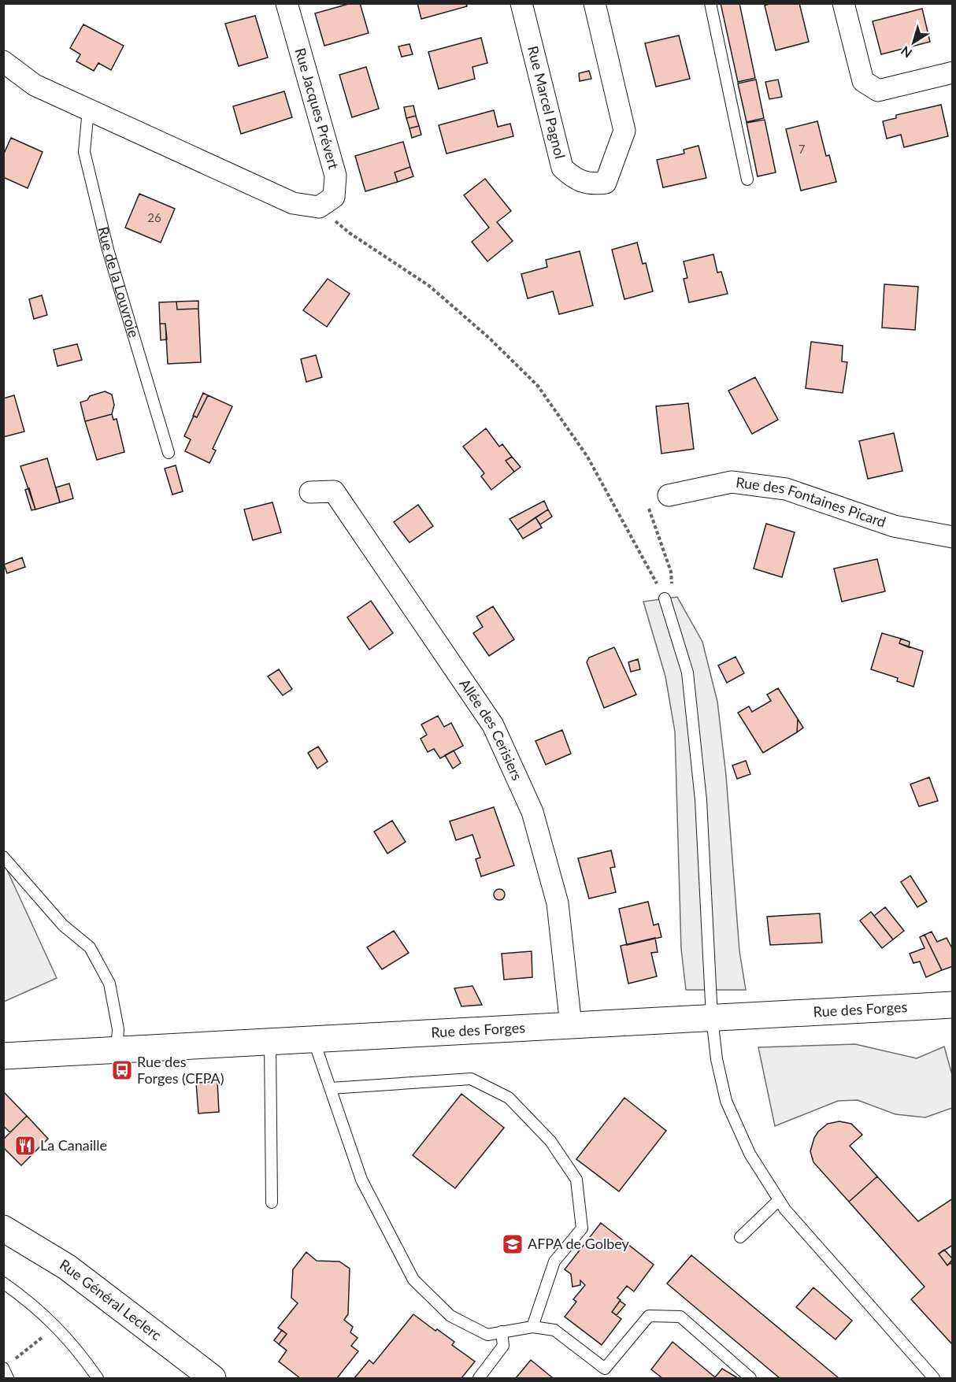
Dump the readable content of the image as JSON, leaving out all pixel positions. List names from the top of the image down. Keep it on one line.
{"streets":{"main road":["Rue des Forges","Rue Général Leclerc"],"street":["Rue Marcel Pagnol","Rue Jacques Prévert","Rue des Fontaines Picard","Allée des Cerisiers"],"lane":["Rue de la Louvroie"]},"crossings":[["Allée des Cerisiers","Rue des Forges"]],"places":{"bus stop":["Rue des Forges (CFPA)"],"restaurant":["La Canaille"],"school or university":["AFPA de Golbey"]},"house_numbers":["7","26"],"north":"bottom left"}
